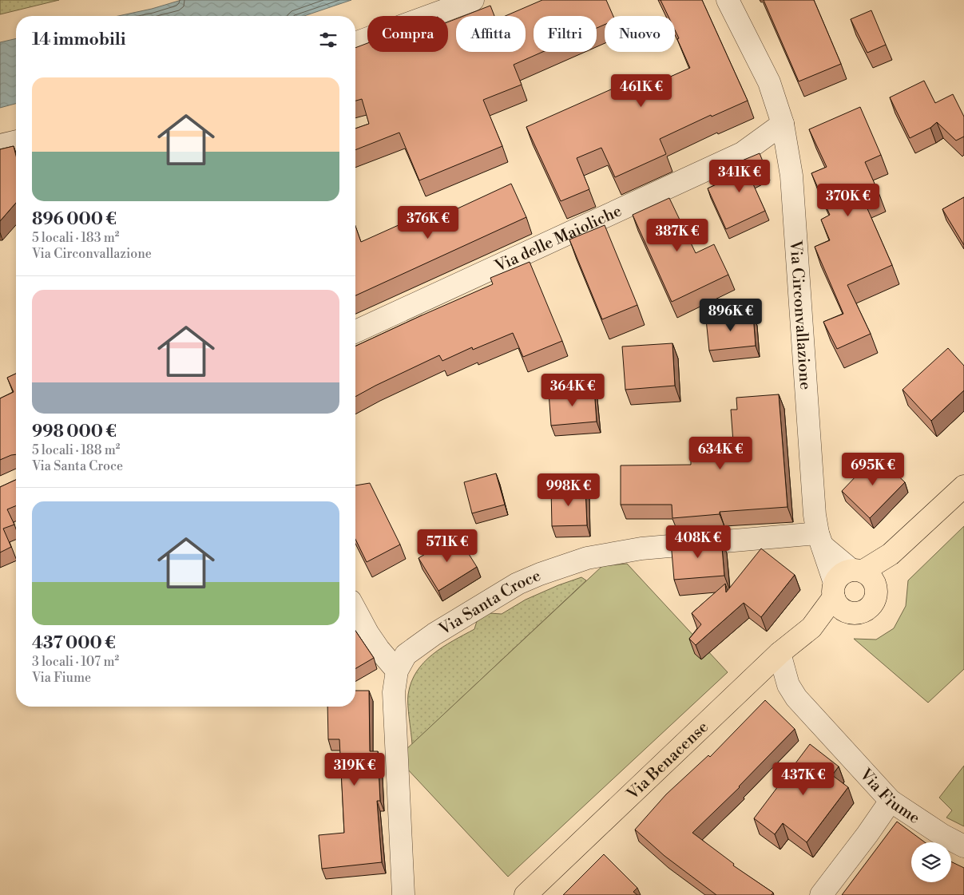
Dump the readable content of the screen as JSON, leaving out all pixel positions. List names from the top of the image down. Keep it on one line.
{"streets":{"main road":["Via Benacense"],"street":["Via delle Maioliche","Via Circonvallazione","Via Santa Croce","Via Fiume"]},"crossings":[["Via delle Maioliche","Via Circonvallazione"],["Via Circonvallazione","Via Santa Croce"],["Via Circonvallazione","Via Benacense"],["Via Benacense","Via Fiume"]],"page":{"chip":["Compra","Affitta","Filtri","Nuovo"],"heading":"14 immobili","list":[{"name":"896 000 €","note":"5 locali · 183 m² · Via Circonvallazione"},{"name":"998 000 €","note":"5 locali · 188 m² · Via Santa Croce"},{"name":"437 000 €","note":"3 locali · 107 m² · Via Fiume"}],"price":["461K €","341K €","370K €","376K €","387K €","896K €","364K €","634K €","695K €","998K €","408K €","571K €","319K €","437K €"]}}
